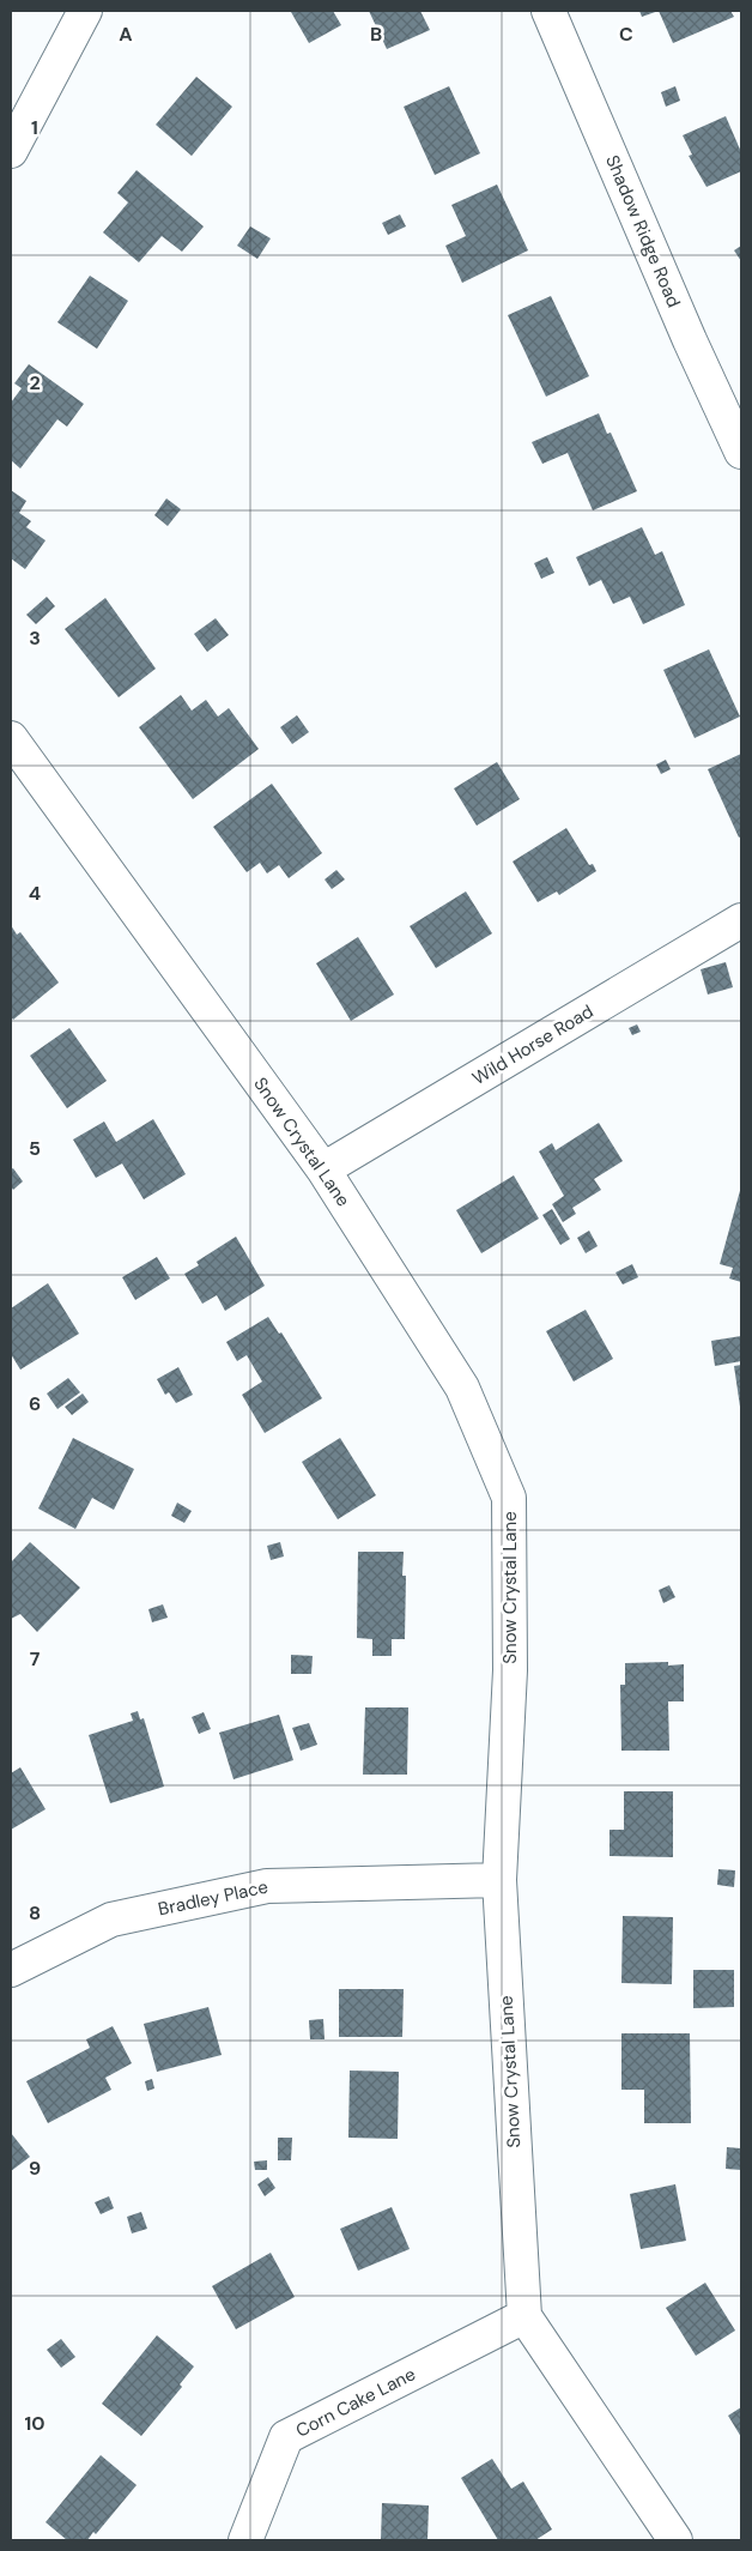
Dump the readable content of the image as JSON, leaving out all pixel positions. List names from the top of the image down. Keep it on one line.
{"streets":{"street":["Shadow Ridge Road","Wild Horse Road","Snow Crystal Lane","Bradley Place","Corn Cake Lane"]},"crossings":[["Wild Horse Road","Snow Crystal Lane"],["Snow Crystal Lane","Bradley Place"],["Snow Crystal Lane","Corn Cake Lane"]],"grid":{"columns":["A","B","C"],"rows":["1","2","3","4","5","6","7","8","9","10"]}}
